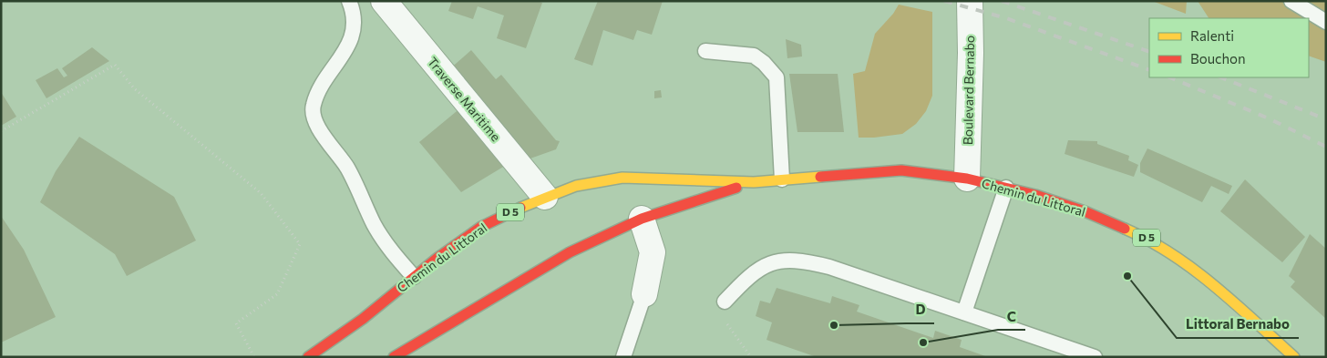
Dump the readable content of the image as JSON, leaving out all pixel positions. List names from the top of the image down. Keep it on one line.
{"streets":{"main road":["Chemin du Littoral","D 5"],"street":["Boulevard Bernabo","Traverse Maritime"]},"crossings":[["Boulevard Bernabo","Chemin du Littoral"],["Traverse Maritime","Chemin du Littoral"]],"places":["Littoral Bernabo","D","C"],"legend":["Ralenti","Bouchon"]}
